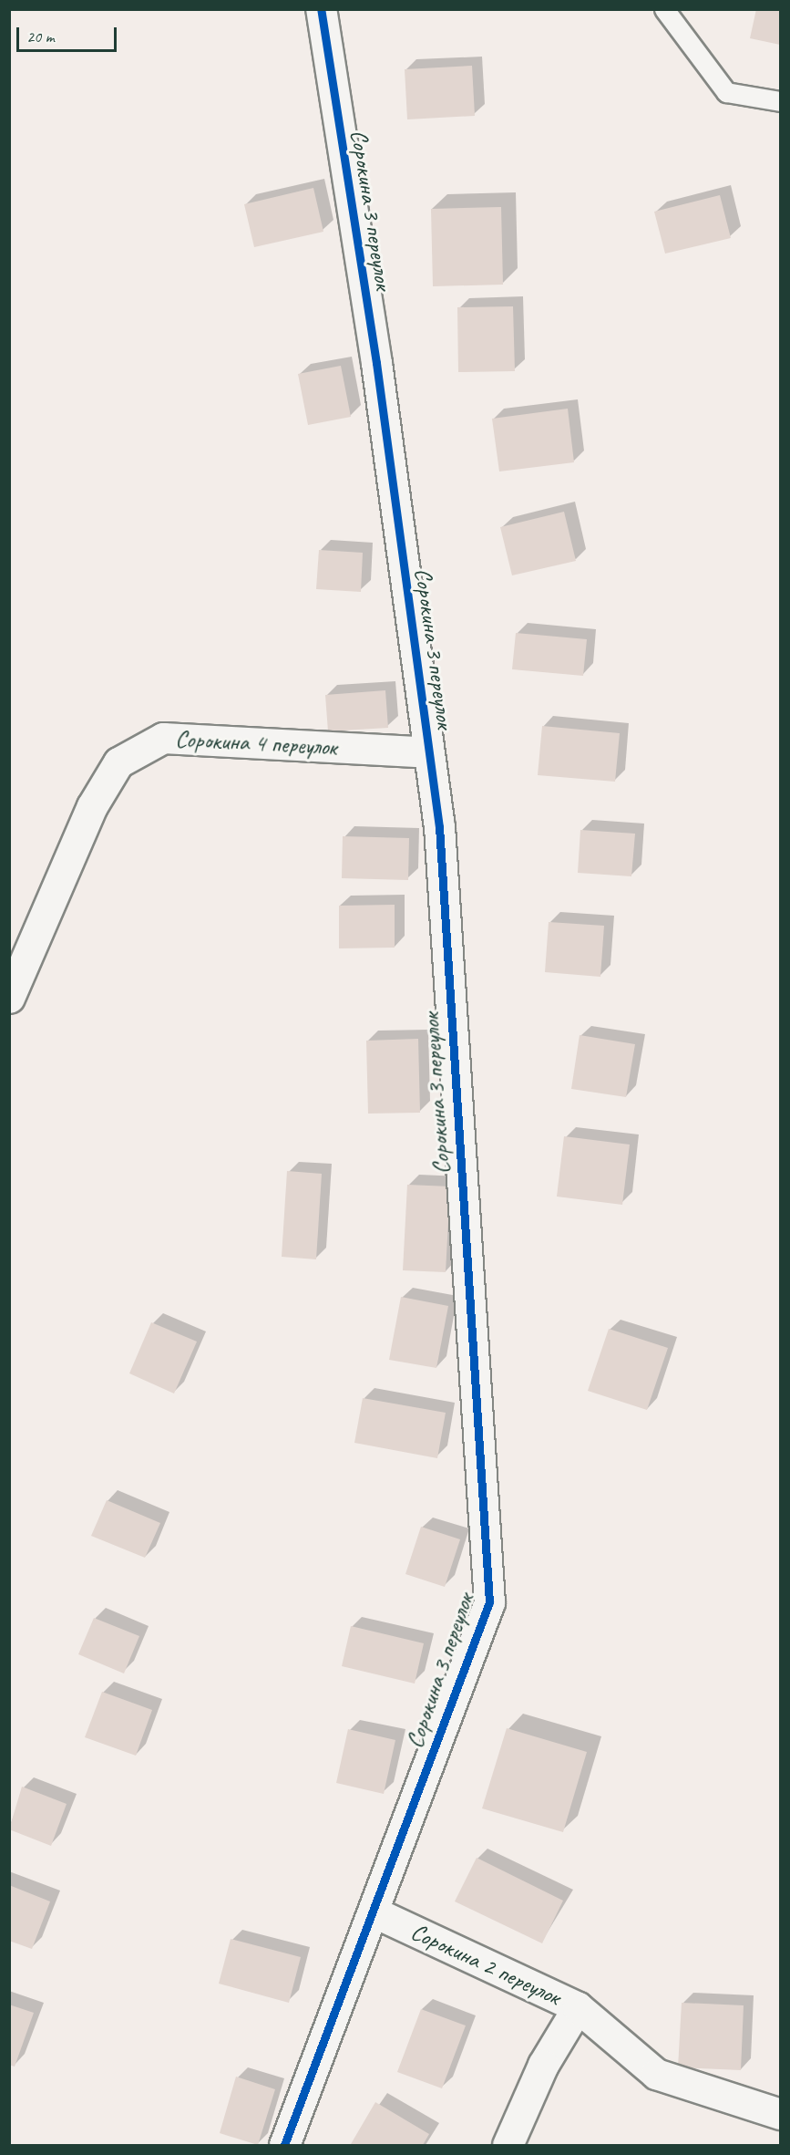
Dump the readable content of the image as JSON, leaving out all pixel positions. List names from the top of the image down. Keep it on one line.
{"streets":{"street":["Сорокина 3 переулок","Сорокина 4 переулок","Сорокина 2 переулок"]},"crossings":[["Сорокина 3 переулок","Сорокина 4 переулок"],["Сорокина 3 переулок","Сорокина 2 переулок"]],"scale_bar":"20 m"}
